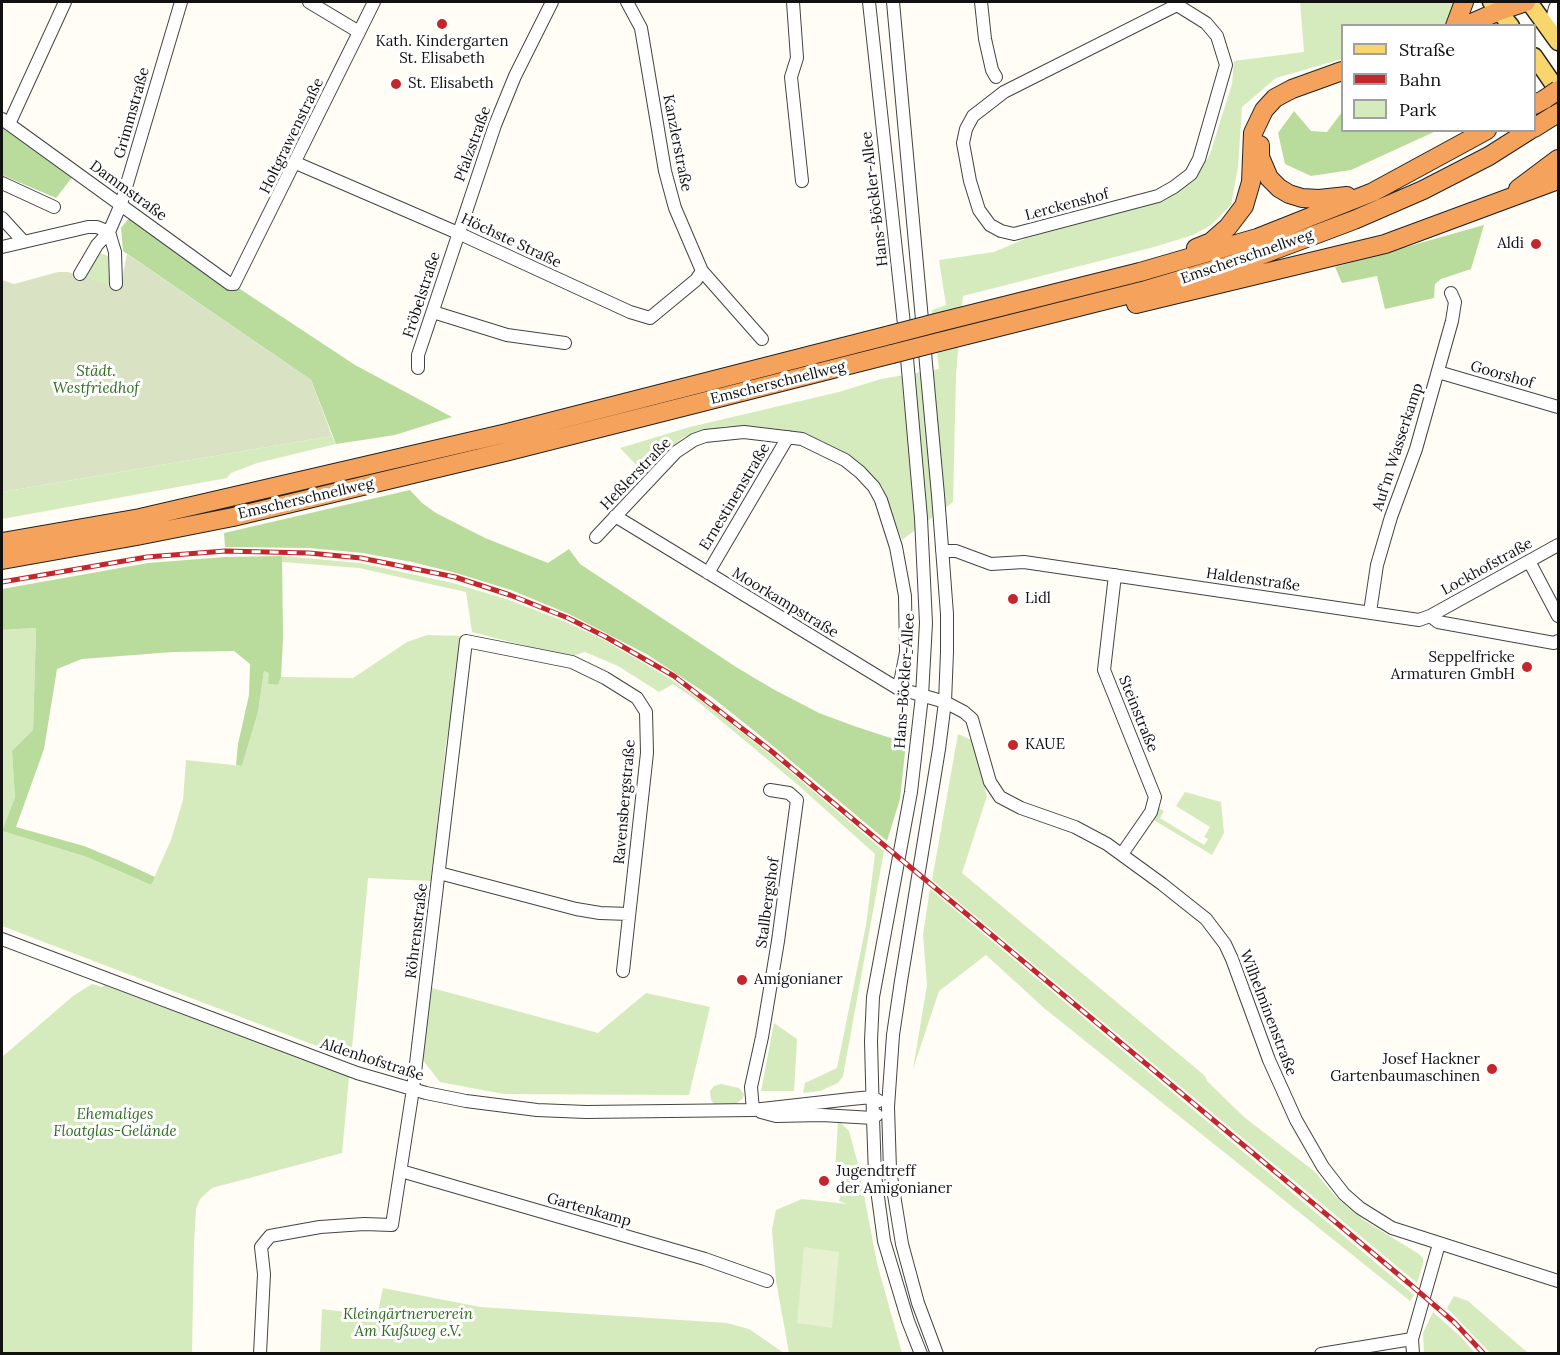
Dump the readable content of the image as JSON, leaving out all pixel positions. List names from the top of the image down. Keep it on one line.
{"streets":{"highway":["Emscherschnellweg"],"street":["Grimmstraße","Holtgrawenstraße","Kanzlerstraße","Pfalzstraße","Dammstraße","Hans-Böckler-Allee","Lerckenshof","Höchste Straße","Fröbelstraße","Goorshof","Auf'm Wasserkamp","Heßlerstraße","Ernestinenstraße","Lockhofstraße","Haldenstraße","Moorkampstraße","Steinstraße","Ravensbergstraße","Stallbergshof","Röhrenstraße","Wilhelminenstraße","Aldenhofstraße","Gartenkamp"]},"crossings":[["Grimmstraße","Dammstraße"],["Holtgrawenstraße","Dammstraße"],["Holtgrawenstraße","Höchste Straße"],["Kanzlerstraße","Höchste Straße"],["Pfalzstraße","Höchste Straße"],["Pfalzstraße","Fröbelstraße"],["Hans-Böckler-Allee","Moorkampstraße"],["Hans-Böckler-Allee","Aldenhofstraße"],["Höchste Straße","Fröbelstraße"],["Goorshof","Auf'm Wasserkamp"],["Auf'm Wasserkamp","Haldenstraße"],["Heßlerstraße","Ernestinenstraße"],["Heßlerstraße","Moorkampstraße"],["Ernestinenstraße","Moorkampstraße"],["Lockhofstraße","Haldenstraße"],["Haldenstraße","Steinstraße"],["Moorkampstraße","Wilhelminenstraße"],["Steinstraße","Wilhelminenstraße"],["Ravensbergstraße","Röhrenstraße"],["Stallbergshof","Aldenhofstraße"],["Röhrenstraße","Aldenhofstraße"],["Röhrenstraße","Gartenkamp"]],"parks":["Städt. Westfriedhof","Ehemaliges Floatglas-Gelände","Kleingärtnerverein Am Kußweg e.V."],"places":["Kath. Kindergarten St. Elisabeth","St. Elisabeth","Aldi","Lidl","Seppelfricke Armaturen GmbH","KAUE","Amigonianer","Josef Hackner Gartenbaumaschinen","Jugendtreff der Amigonianer"],"legend":["Straße","Bahn","Park"]}
